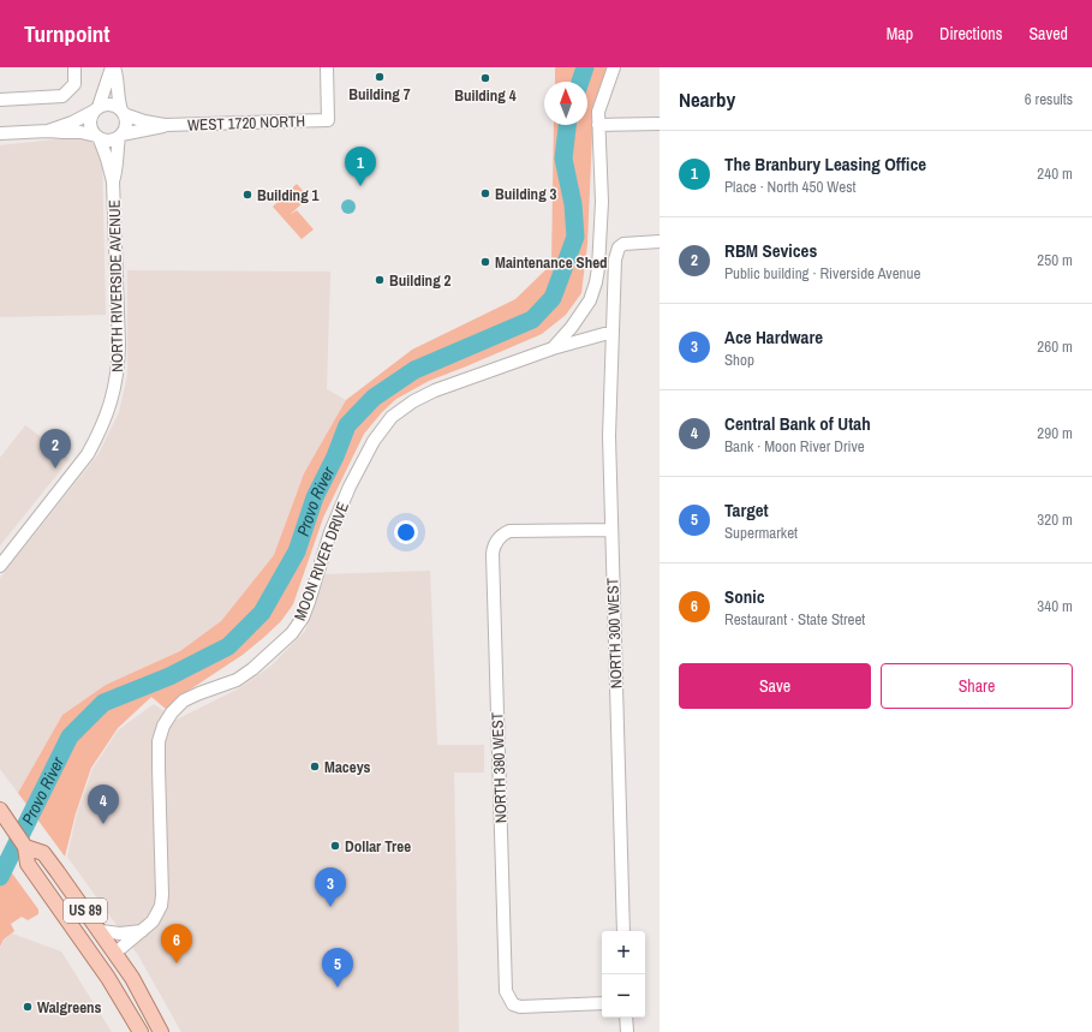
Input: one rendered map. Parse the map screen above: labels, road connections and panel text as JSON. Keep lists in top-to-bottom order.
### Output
{
  "streets": {
    "main road": ["US 89"],
    "street": [
      "WEST 1720 NORTH",
      "NORTH RIVERSIDE AVENUE",
      "MOON RIVER DRIVE",
      "NORTH 300 WEST",
      "NORTH 380 WEST"
    ]
  },
  "crossings": [
    ["WEST 1720 NORTH", "NORTH RIVERSIDE AVENUE"],
    ["MOON RIVER DRIVE", "US 89"],
    ["NORTH 300 WEST", "NORTH 380 WEST"]
  ],
  "water": ["Provo River"],
  "places": [
    "Building 7",
    "Building 4",
    "Building 3",
    "Building 1",
    "Maintenance Shed",
    "Building 2",
    "Maceys",
    "Dollar Tree",
    "Walgreens"
  ],
  "north": "top",
  "page": {
    "header": "Turnpoint",
    "nav": ["Map", "Directions", "Saved"],
    "heading": ["Nearby", "6 results"],
    "list": [
      {
        "mark": "1",
        "name": "The Branbury Leasing Office",
        "note": "Place · North 450 West",
        "value": "240 m"
      },
      {
        "mark": "2",
        "name": "RBM Sevices",
        "note": "Public building · Riverside Avenue",
        "value": "250 m"
      },
      {
        "mark": "3",
        "name": "Ace Hardware",
        "note": "Shop",
        "value": "260 m"
      },
      {
        "mark": "4",
        "name": "Central Bank of Utah",
        "note": "Bank · Moon River Drive",
        "value": "290 m"
      },
      {
        "mark": "5",
        "name": "Target",
        "note": "Supermarket",
        "value": "320 m"
      },
      {
        "mark": "6",
        "name": "Sonic",
        "note": "Restaurant · State Street",
        "value": "340 m"
      }
    ],
    "pins": [
      "1",
      "2",
      "4",
      "3",
      "6",
      "5"
    ],
    "buttons": ["Save", "Share"],
    "map_buttons": ["+", "−"]
  }
}
